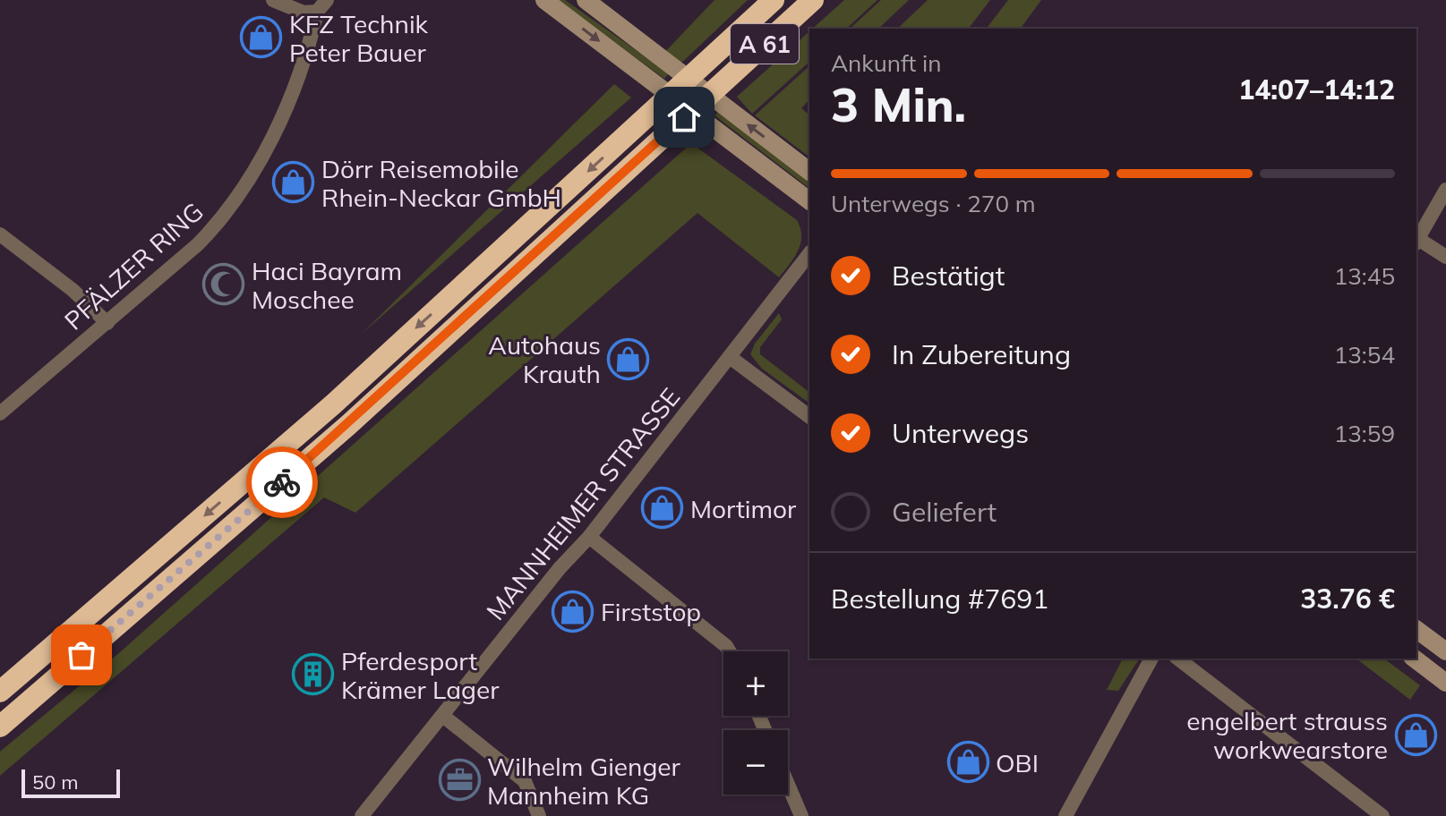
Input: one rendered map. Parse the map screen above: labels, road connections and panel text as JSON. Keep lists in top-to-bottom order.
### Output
{
  "streets": {
    "highway": ["A 61"],
    "street": ["PFÄLZER RING", "MANNHEIMER STRASSE"]
  },
  "places": {
    "shop": [
      "KFZ Technik Peter Bauer",
      "Dörr Reisemobile Rhein-Neckar GmbH",
      "Autohaus Krauth",
      "Mortimor",
      "Firststop",
      "engelbert strauss workwearstore",
      "OBI"
    ],
    "mosque": ["Haci Bayram Moschee"],
    "building": ["Pferdesport Krämer Lager"],
    "office": ["Wilhelm Gienger Mannheim KG"]
  },
  "scale_bar": "50 m",
  "page": {
    "heading": ["3 Min.", "Ankunft in", "14:07–14:12"],
    "panel": ["Bestellung #7691", "33.76 €"],
    "bar": "Unterwegs · 270 m",
    "list": [
      ["Bestätigt", "13:45"],
      ["In Zubereitung", "13:54"],
      ["Unterwegs", "13:59"],
      "Geliefert"
    ],
    "map_buttons": ["+", "−"],
    "scale": "50 m"
  }
}
